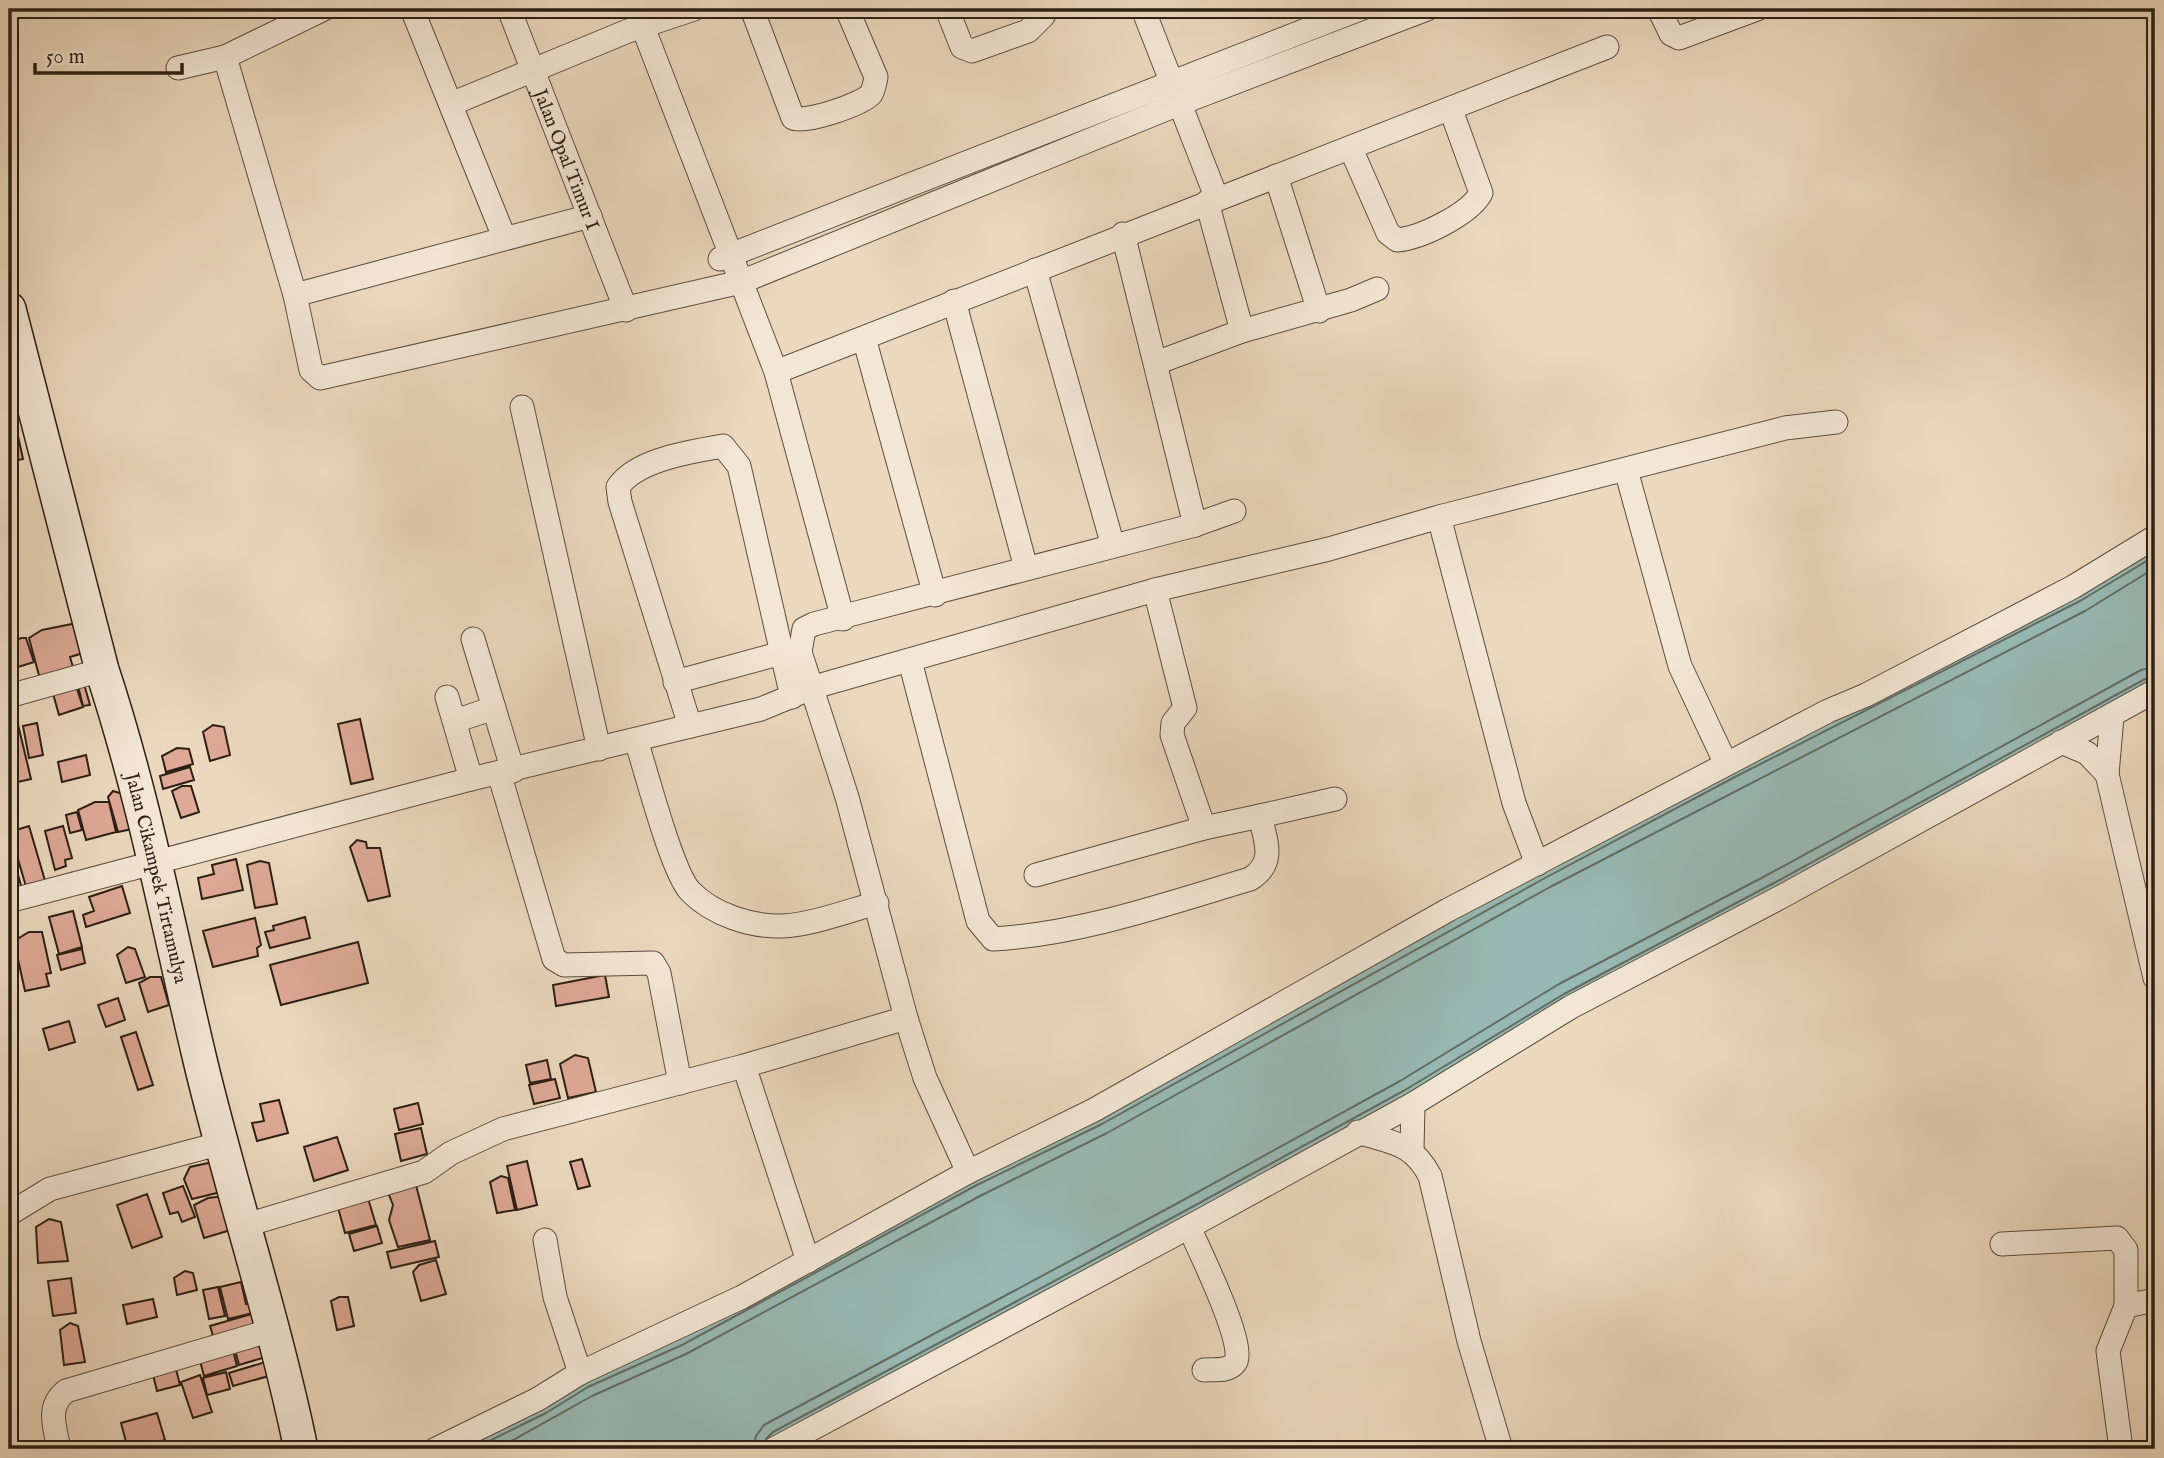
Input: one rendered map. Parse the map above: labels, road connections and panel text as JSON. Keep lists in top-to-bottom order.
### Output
{
  "streets": {
    "street": ["Jalan Opal Timur I", "Jalan Cikampek Tirtamulya"]
  },
  "scale_bar": "50 m"
}
